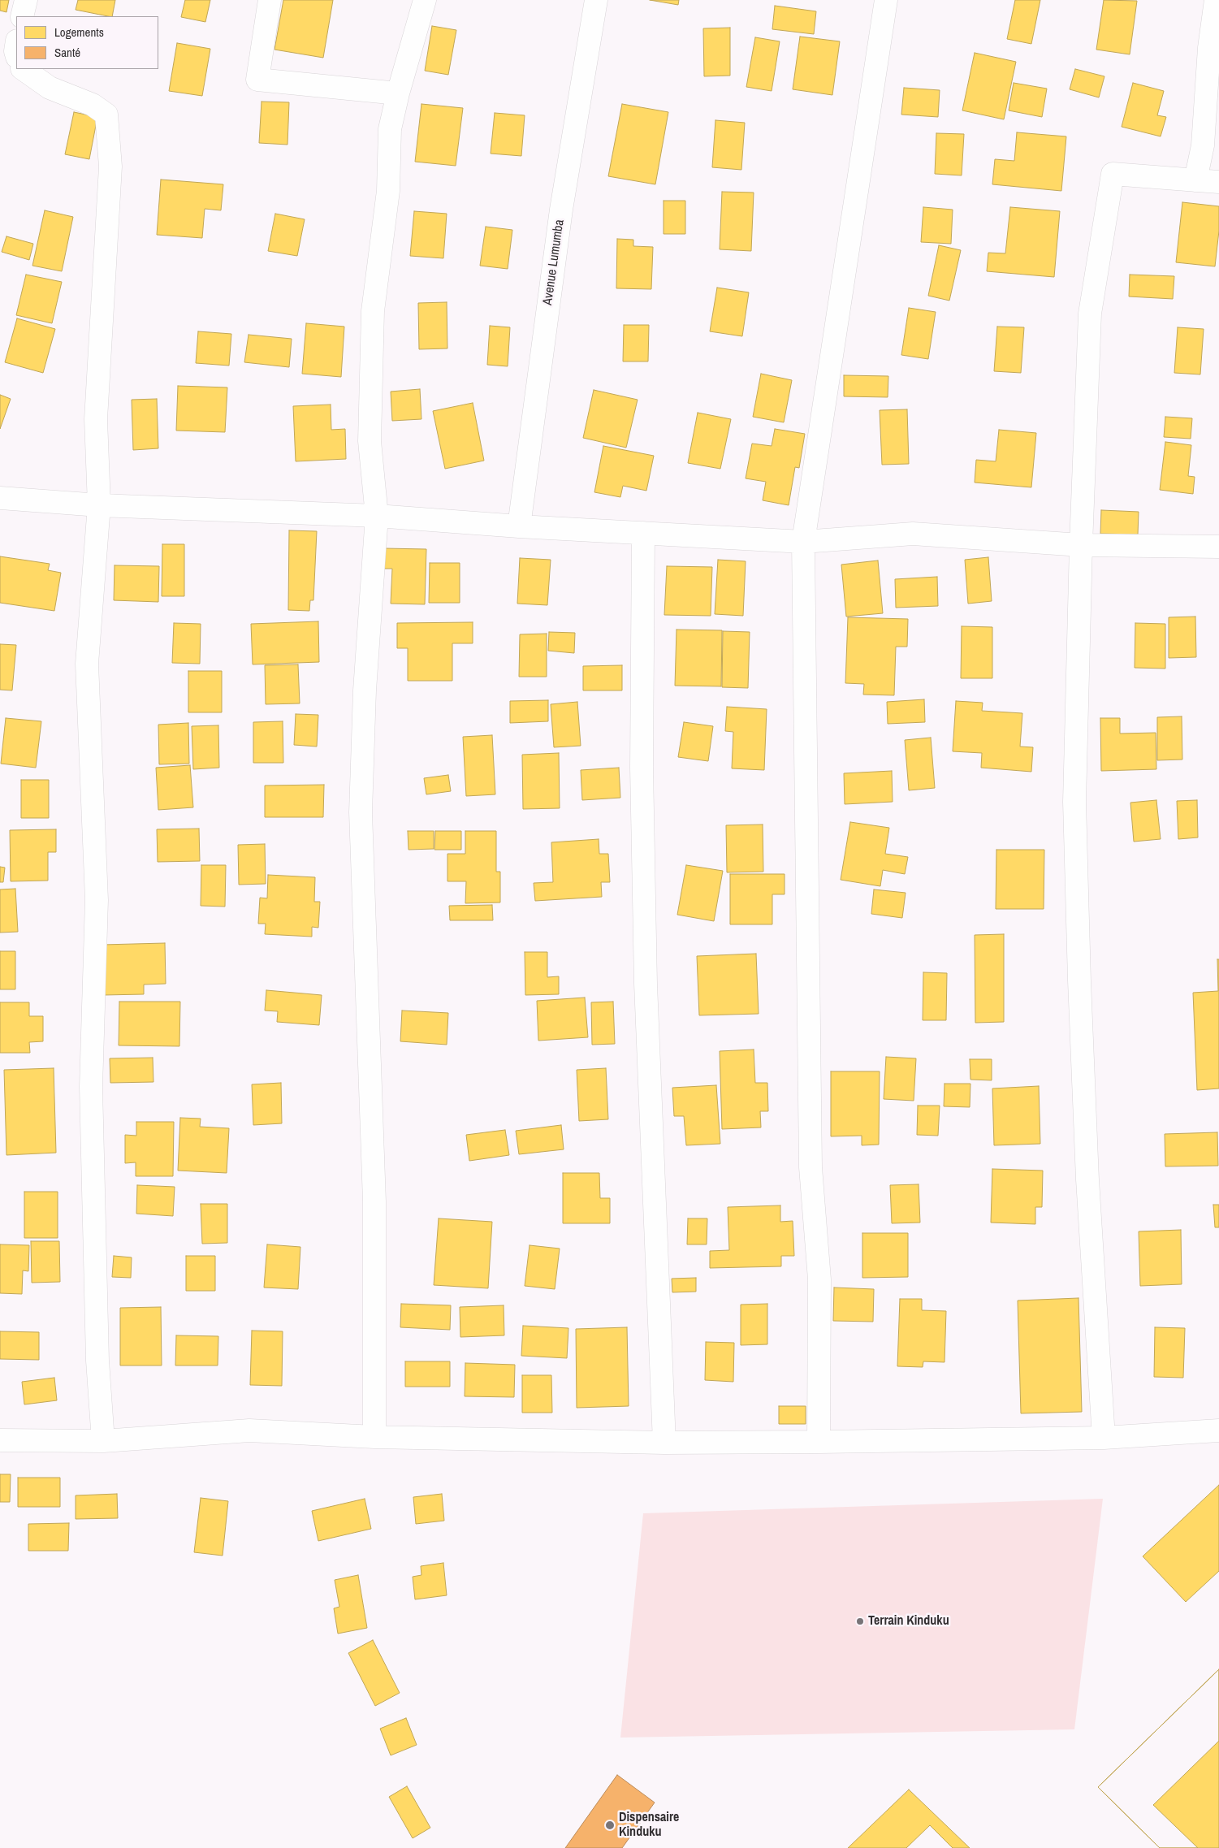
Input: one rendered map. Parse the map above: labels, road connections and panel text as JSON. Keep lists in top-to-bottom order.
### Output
{
  "streets": {
    "street": ["Avenue Lumumba"]
  },
  "places": ["Terrain Kinduku", "Dispensaire Kinduku"],
  "legend": ["Logements", "Santé"]
}
